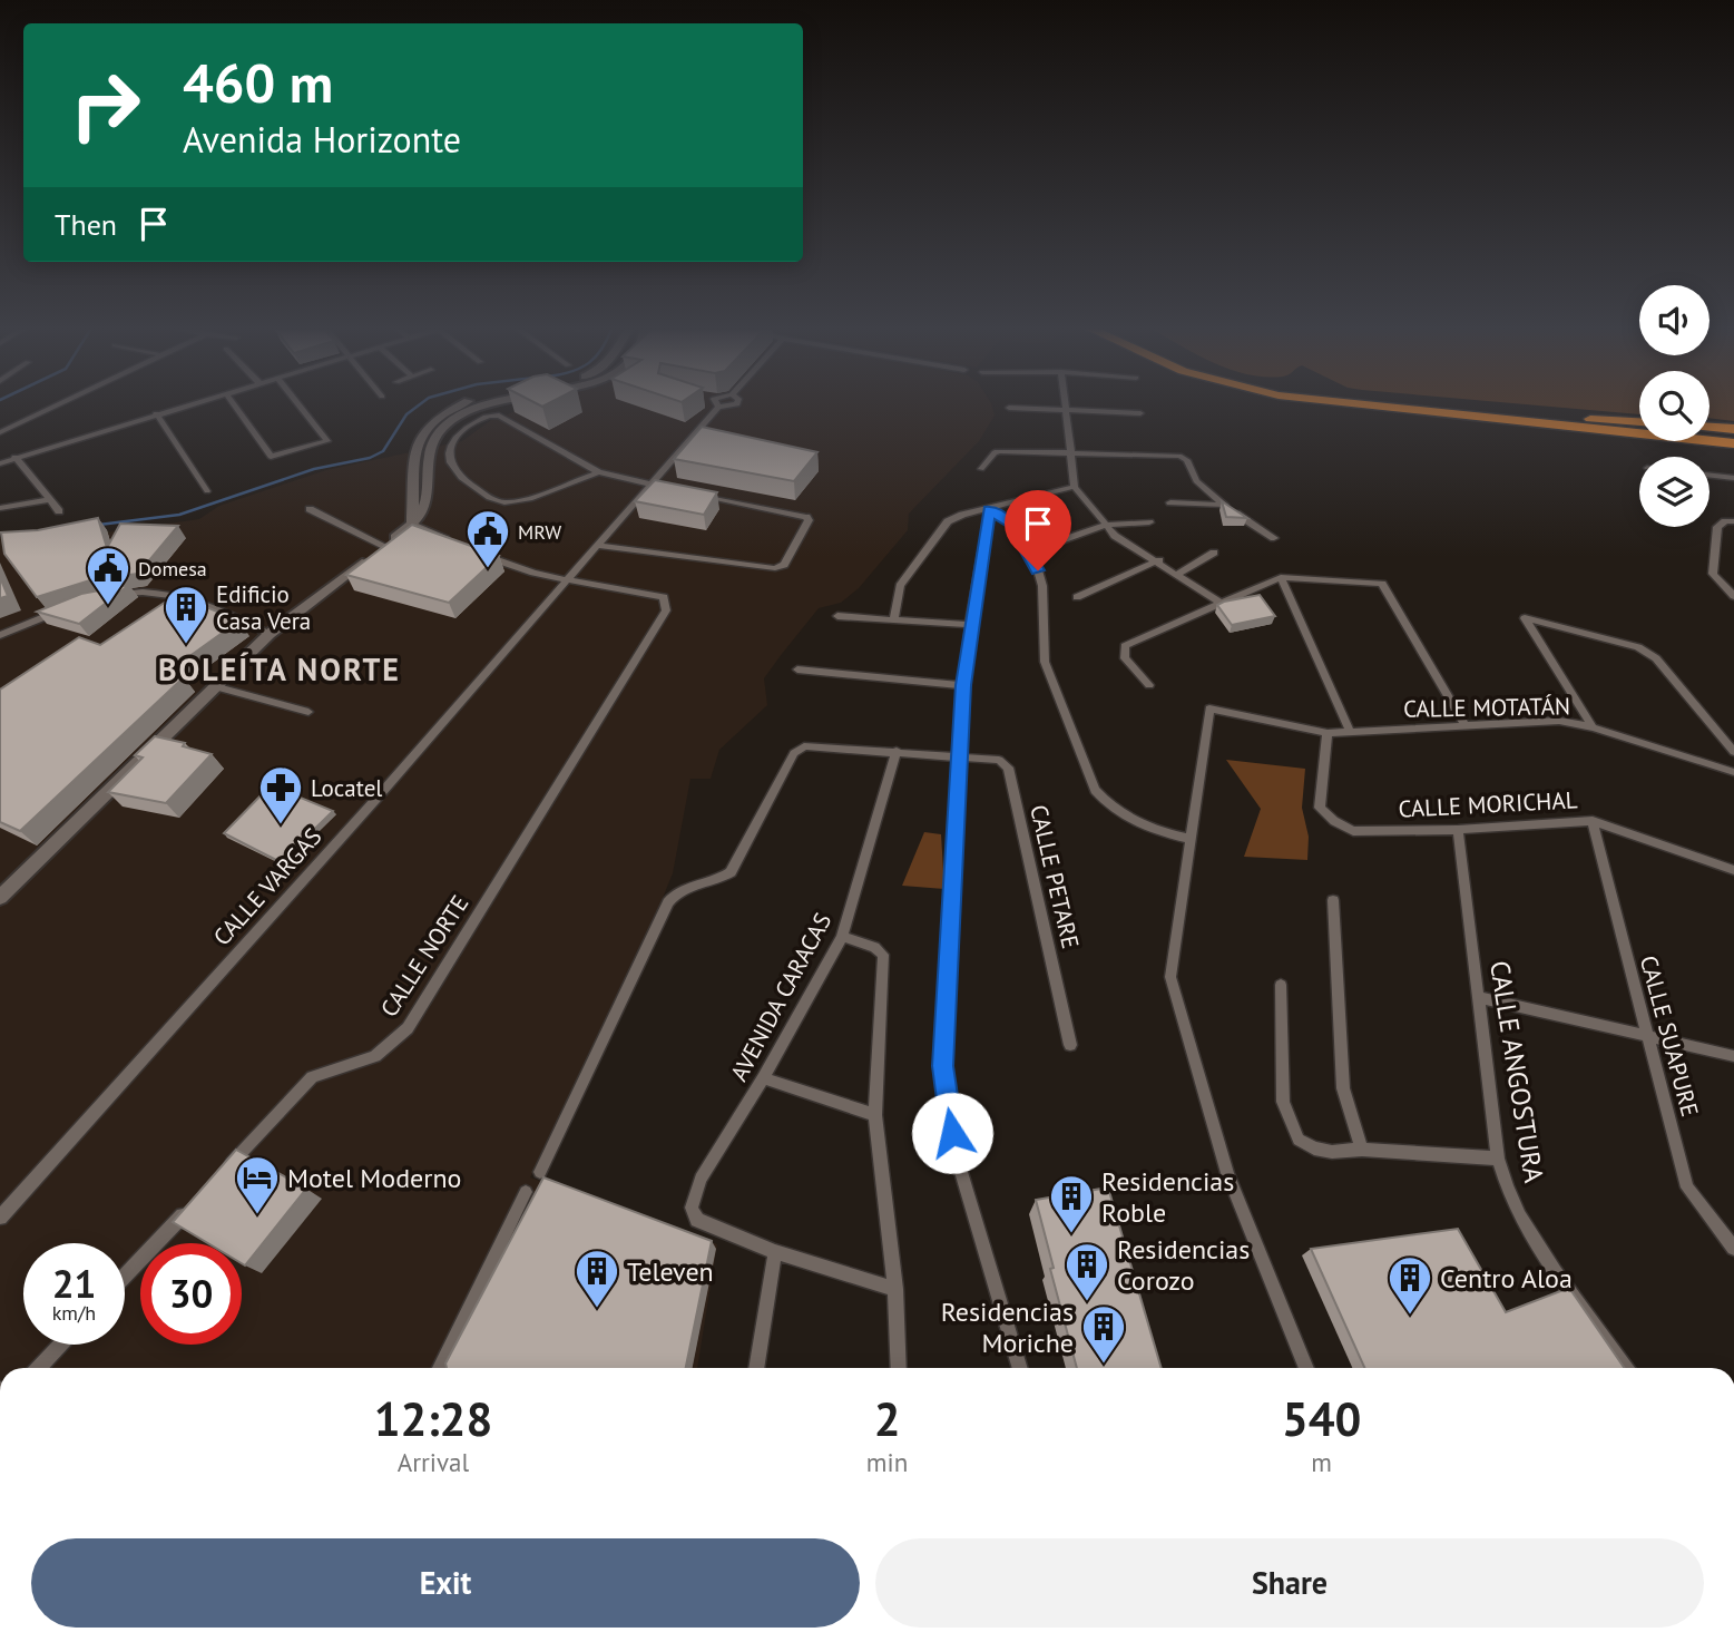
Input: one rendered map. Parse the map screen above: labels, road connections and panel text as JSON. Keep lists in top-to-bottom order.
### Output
{
  "streets": {
    "street": [
      "CALLE MOTATÁN",
      "CALLE MORICHAL",
      "CALLE PETARE",
      "CALLE VARGAS",
      "CALLE NORTE",
      "AVENIDA CARACAS",
      "CALLE SUAPURE",
      "CALLE ANGOSTURA"
    ]
  },
  "crossings": [
    ["CALLE MOTATÁN", "CALLE MORICHAL"],
    ["CALLE MORICHAL", "CALLE SUAPURE"],
    ["CALLE MORICHAL", "CALLE ANGOSTURA"],
    ["CALLE VARGAS", "CALLE NORTE"]
  ],
  "districts": ["BOLEÍTA NORTE"],
  "places": {
    "public building": ["MRW", "Domesa"],
    "building": [
      "Edificio Casa Vera",
      "Residencias Roble",
      "Residencias Corozo",
      "Televen",
      "Centro Aloa",
      "Residencias Moriche"
    ],
    "pharmacy": ["Locatel"],
    "hotel": ["Motel Moderno"]
  },
  "page": {
    "turn": ["460 m", "Avenida Horizonte"],
    "then": "Then",
    "speed": "21 km/h",
    "limit": "30",
    "eta": [
      "12:28",
      "Arrival",
      "2",
      "min",
      "540",
      "m"
    ],
    "buttons": ["Exit", "Share"]
  }
}
